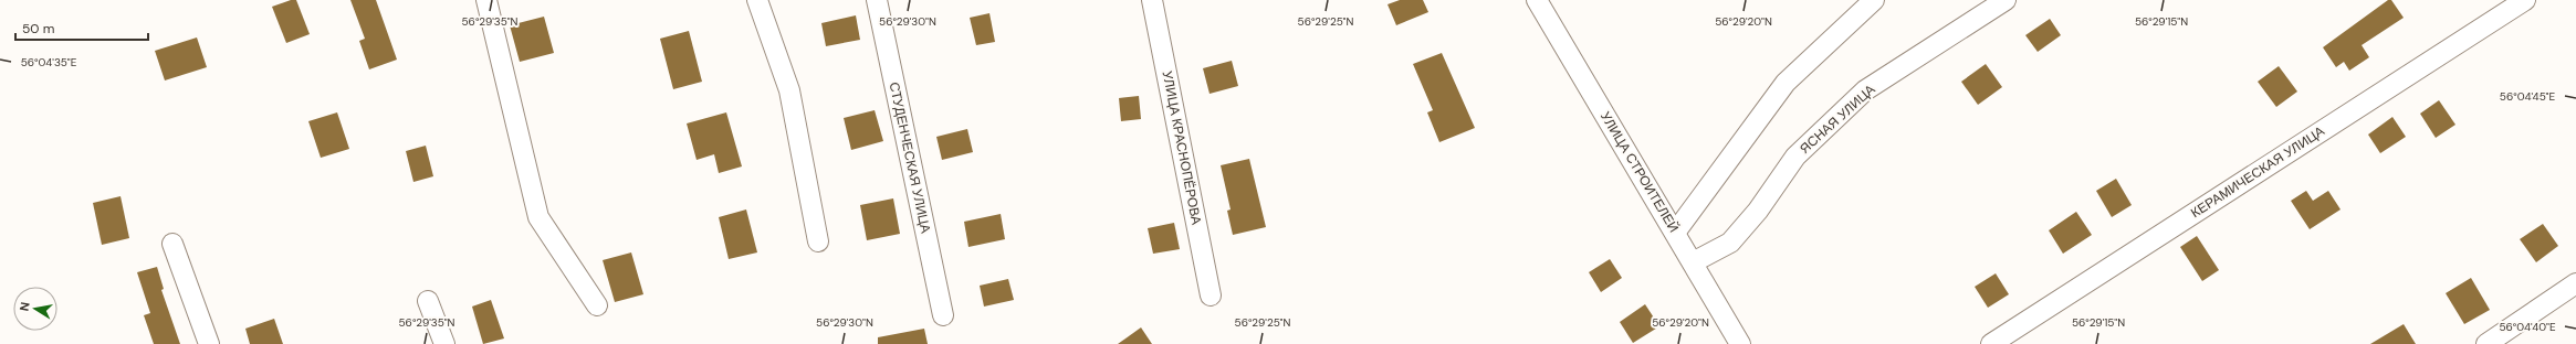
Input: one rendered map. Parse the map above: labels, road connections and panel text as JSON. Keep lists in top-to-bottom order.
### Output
{
  "streets": {
    "street": [
      "ЯСНАЯ УЛИЦА",
      "УЛИЦА КРАСНОПЁРОВА",
      "СТУДЕНЧЕСКАЯ УЛИЦА",
      "УЛИЦА СТРОИТЕЛЕЙ",
      "КЕРАМИЧЕСКАЯ УЛИЦА"
    ]
  },
  "crossings": [
    ["ЯСНАЯ УЛИЦА", "УЛИЦА СТРОИТЕЛЕЙ"]
  ],
  "scale_bar": "50 m",
  "north": "left",
  "coordinates": [
    "56°29'35\"N",
    "56°29'30\"N",
    "56°29'25\"N",
    "56°29'20\"N",
    "56°29'15\"N",
    "56°04'35\"E",
    "56°04'45\"E",
    "56°04'40\"E"
  ]
}
